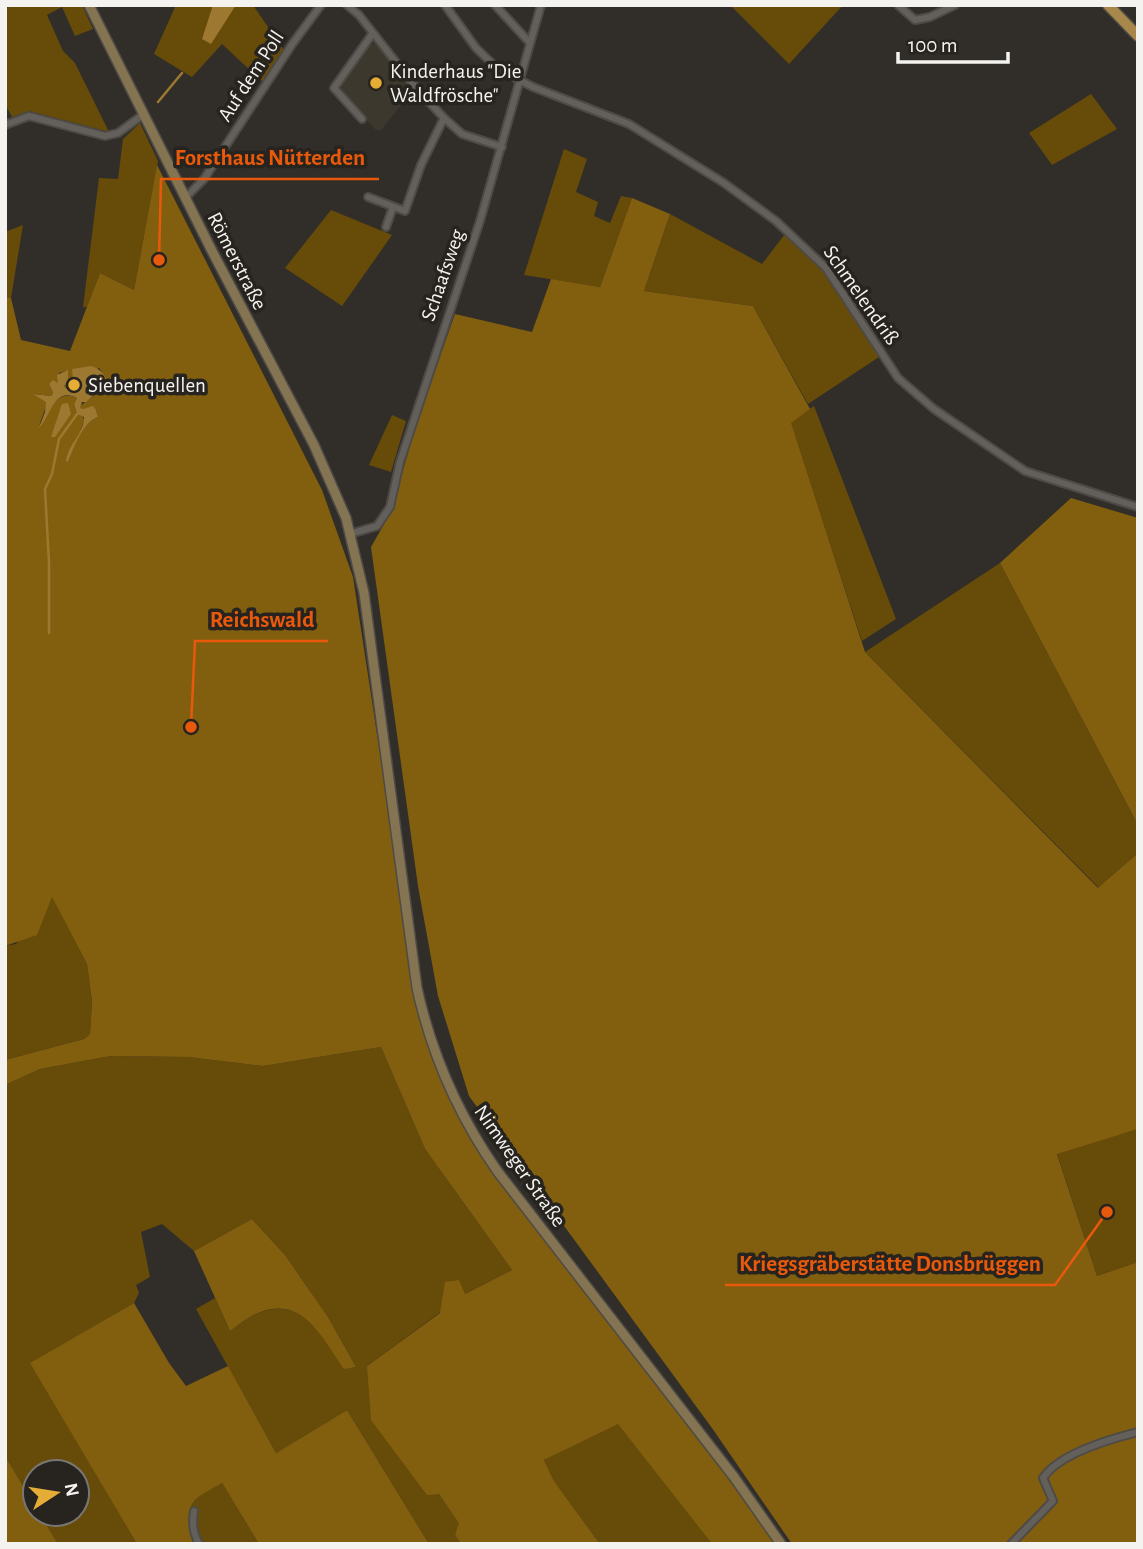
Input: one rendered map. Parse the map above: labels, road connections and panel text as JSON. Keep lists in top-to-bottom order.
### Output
{
  "streets": {
    "main road": ["Römerstraße", "Nimweger Straße"],
    "street": ["Auf dem Poll", "Schaafsweg", "Schmelendriß"]
  },
  "crossings": [
    ["Auf dem Poll", "Römerstraße"],
    ["Römerstraße", "Schaafsweg"],
    ["Römerstraße", "Nimweger Straße"],
    ["Schaafsweg", "Schmelendriß"],
    ["Schaafsweg", "Nimweger Straße"]
  ],
  "places": [
    "Kinderhaus \"Die Waldfrösche\"",
    "Forsthaus Nütterden",
    "Siebenquellen",
    "Reichswald",
    "Kriegsgräberstätte Donsbrüggen"
  ],
  "scale_bar": "100 m",
  "north": "right"
}
